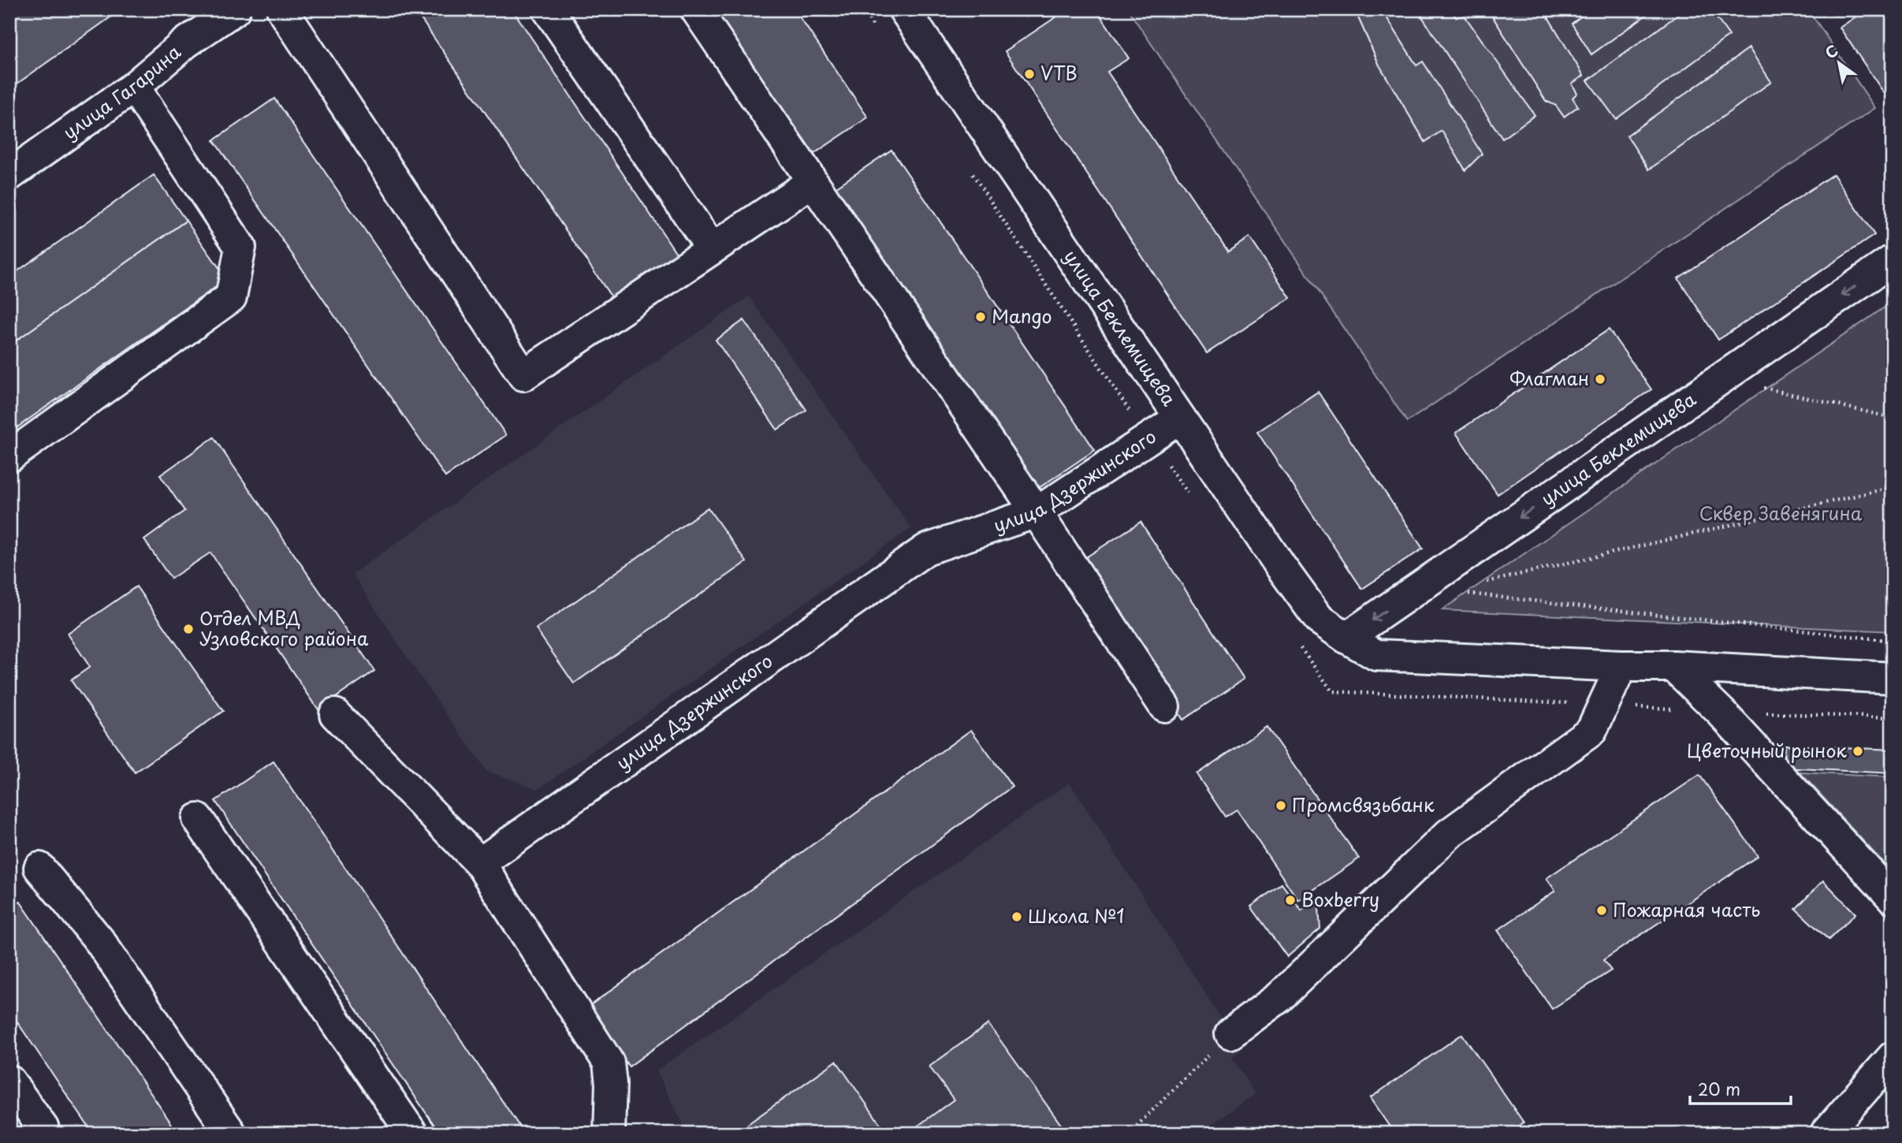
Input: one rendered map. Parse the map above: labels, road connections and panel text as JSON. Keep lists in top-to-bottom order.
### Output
{
  "streets": {
    "street": ["улица Гагарина", "улица Беклемищева", "улица Дзержинского"]
  },
  "crossings": [
    ["улица Беклемищева", "улица Дзержинского"]
  ],
  "parks": ["Сквер Завенягина"],
  "places": [
    "VTB",
    "Mango",
    "Флагман",
    "Отдел МВД Узловского района",
    "Цветочный рынок",
    "Промсвязьбанк",
    "Boxberry",
    "Пожарная часть",
    "Школа №1"
  ],
  "scale_bar": "20 m",
  "north": "top left"
}
